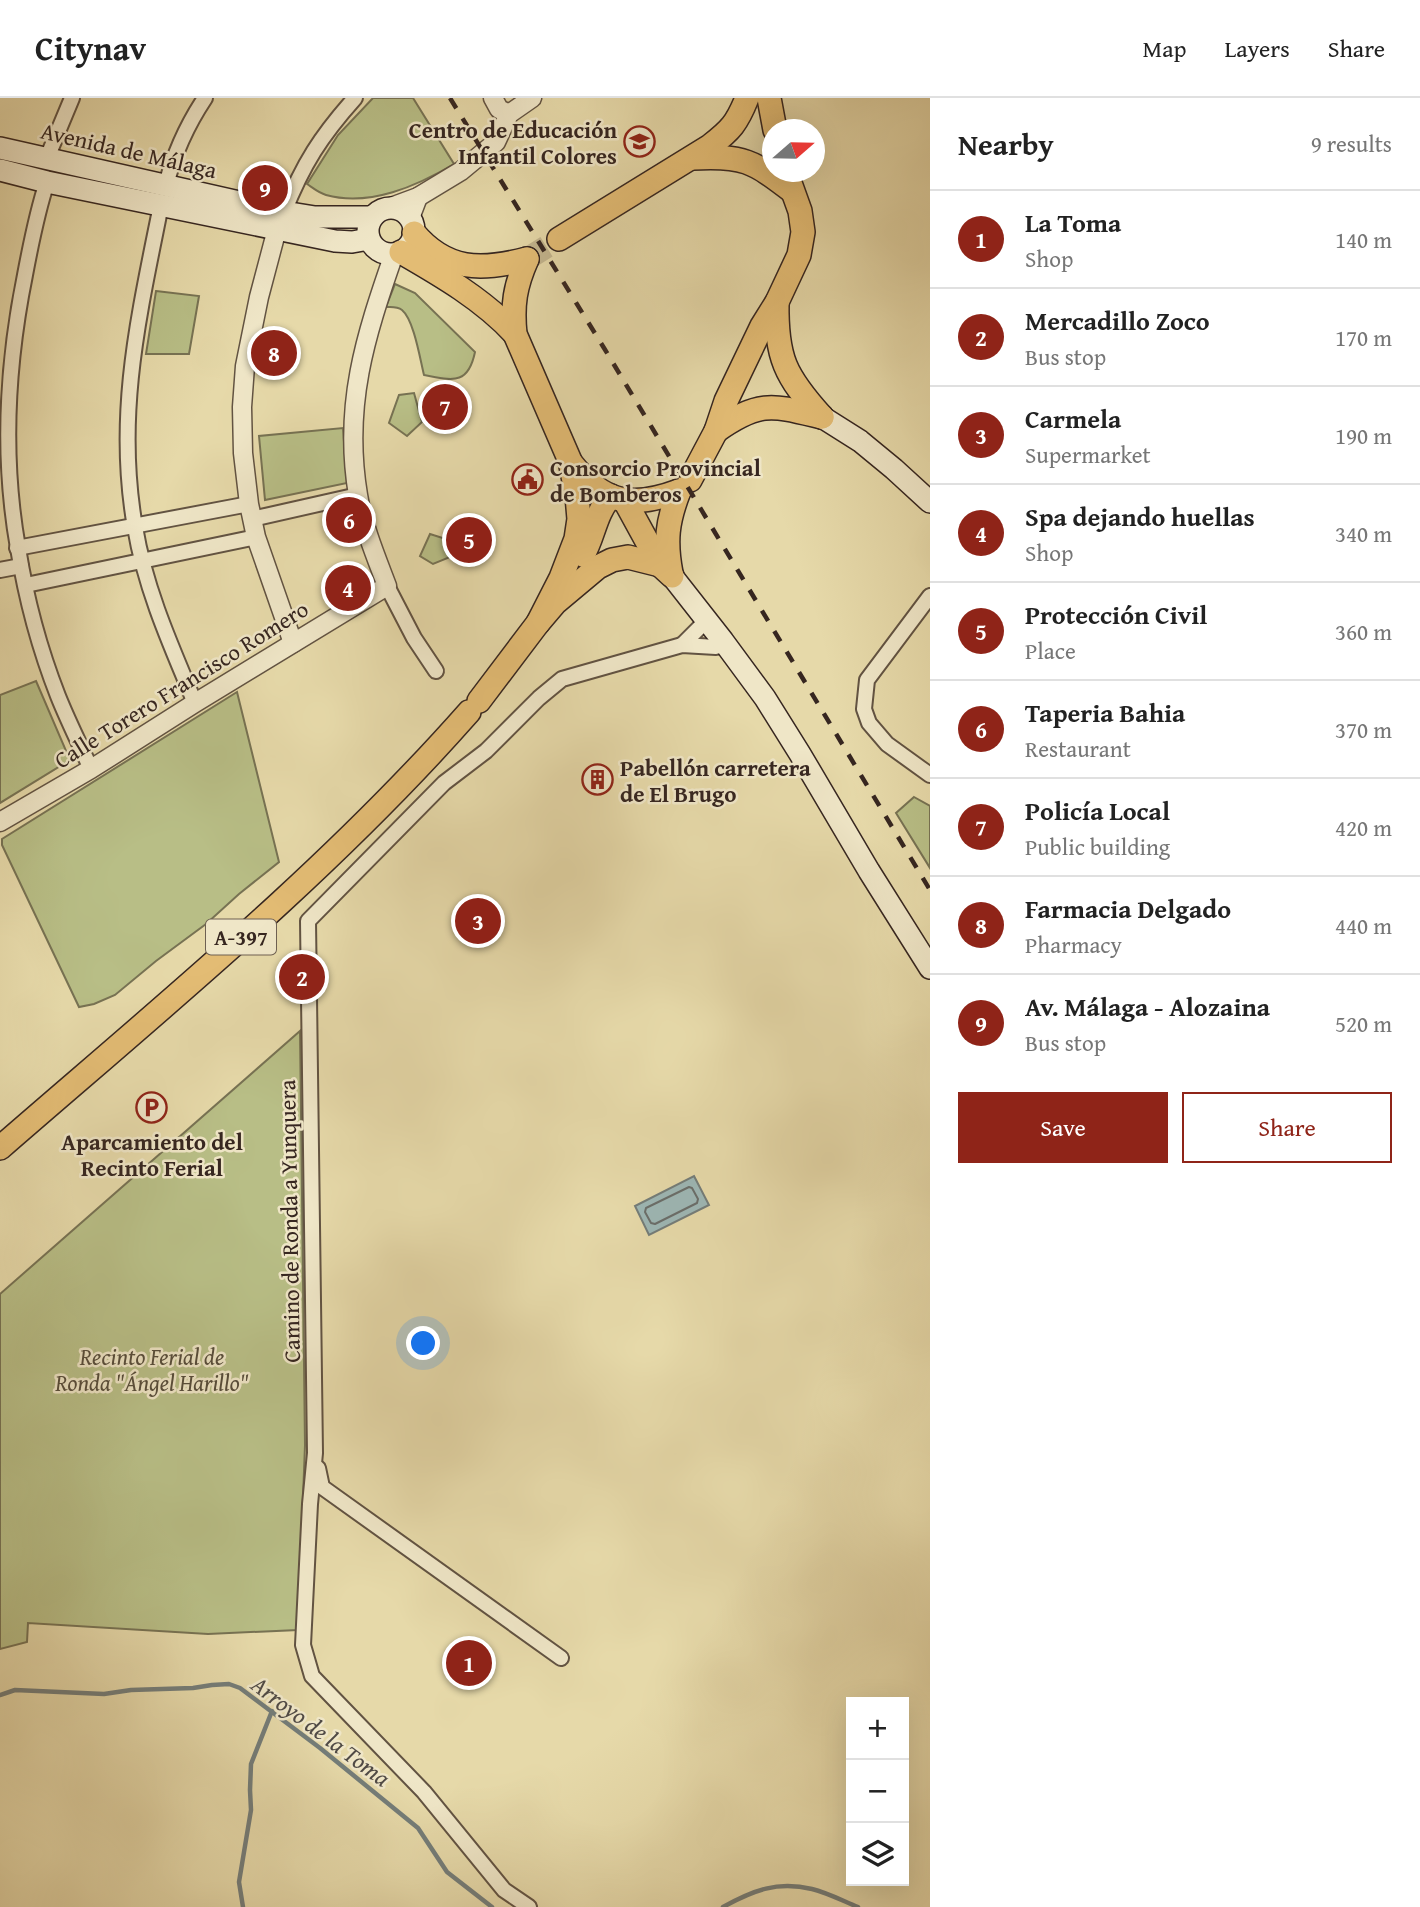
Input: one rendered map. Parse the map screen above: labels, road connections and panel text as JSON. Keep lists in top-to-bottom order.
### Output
{
  "streets": {
    "main road": ["Avenida de Málaga", "A-397"],
    "street": ["Calle Torero Francisco Romero", "Camino de Ronda a Yunquera"]
  },
  "water": ["Arroyo de la Toma"],
  "parks": ["Recinto Ferial de Ronda \"Ángel Harillo\""],
  "places": {
    "school or university": ["Centro de Educación Infantil Colores"],
    "public building": ["Consorcio Provincial de Bomberos"],
    "building": ["Pabellón carretera de El Brugo"],
    "parking": ["Aparcamiento del Recinto Ferial"]
  },
  "north": "right",
  "page": {
    "header": "Citynav",
    "nav": ["Map", "Layers", "Share"],
    "heading": ["Nearby", "9 results"],
    "pins": [
      "9",
      "8",
      "7",
      "6",
      "5",
      "4",
      "3",
      "2",
      "1"
    ],
    "list": [
      {
        "mark": "1",
        "name": "La Toma",
        "note": "Shop",
        "value": "140 m"
      },
      {
        "mark": "2",
        "name": "Mercadillo Zoco",
        "note": "Bus stop",
        "value": "170 m"
      },
      {
        "mark": "3",
        "name": "Carmela",
        "note": "Supermarket",
        "value": "190 m"
      },
      {
        "mark": "4",
        "name": "Spa dejando huellas",
        "note": "Shop",
        "value": "340 m"
      },
      {
        "mark": "5",
        "name": "Protección Civil",
        "note": "Place",
        "value": "360 m"
      },
      {
        "mark": "6",
        "name": "Taperia Bahia",
        "note": "Restaurant",
        "value": "370 m"
      },
      {
        "mark": "7",
        "name": "Policía Local",
        "note": "Public building",
        "value": "420 m"
      },
      {
        "mark": "8",
        "name": "Farmacia Delgado",
        "note": "Pharmacy",
        "value": "440 m"
      },
      {
        "mark": "9",
        "name": "Av. Málaga - Alozaina",
        "note": "Bus stop",
        "value": "520 m"
      }
    ],
    "buttons": ["Save", "Share"],
    "map_buttons": ["+", "−"]
  }
}
